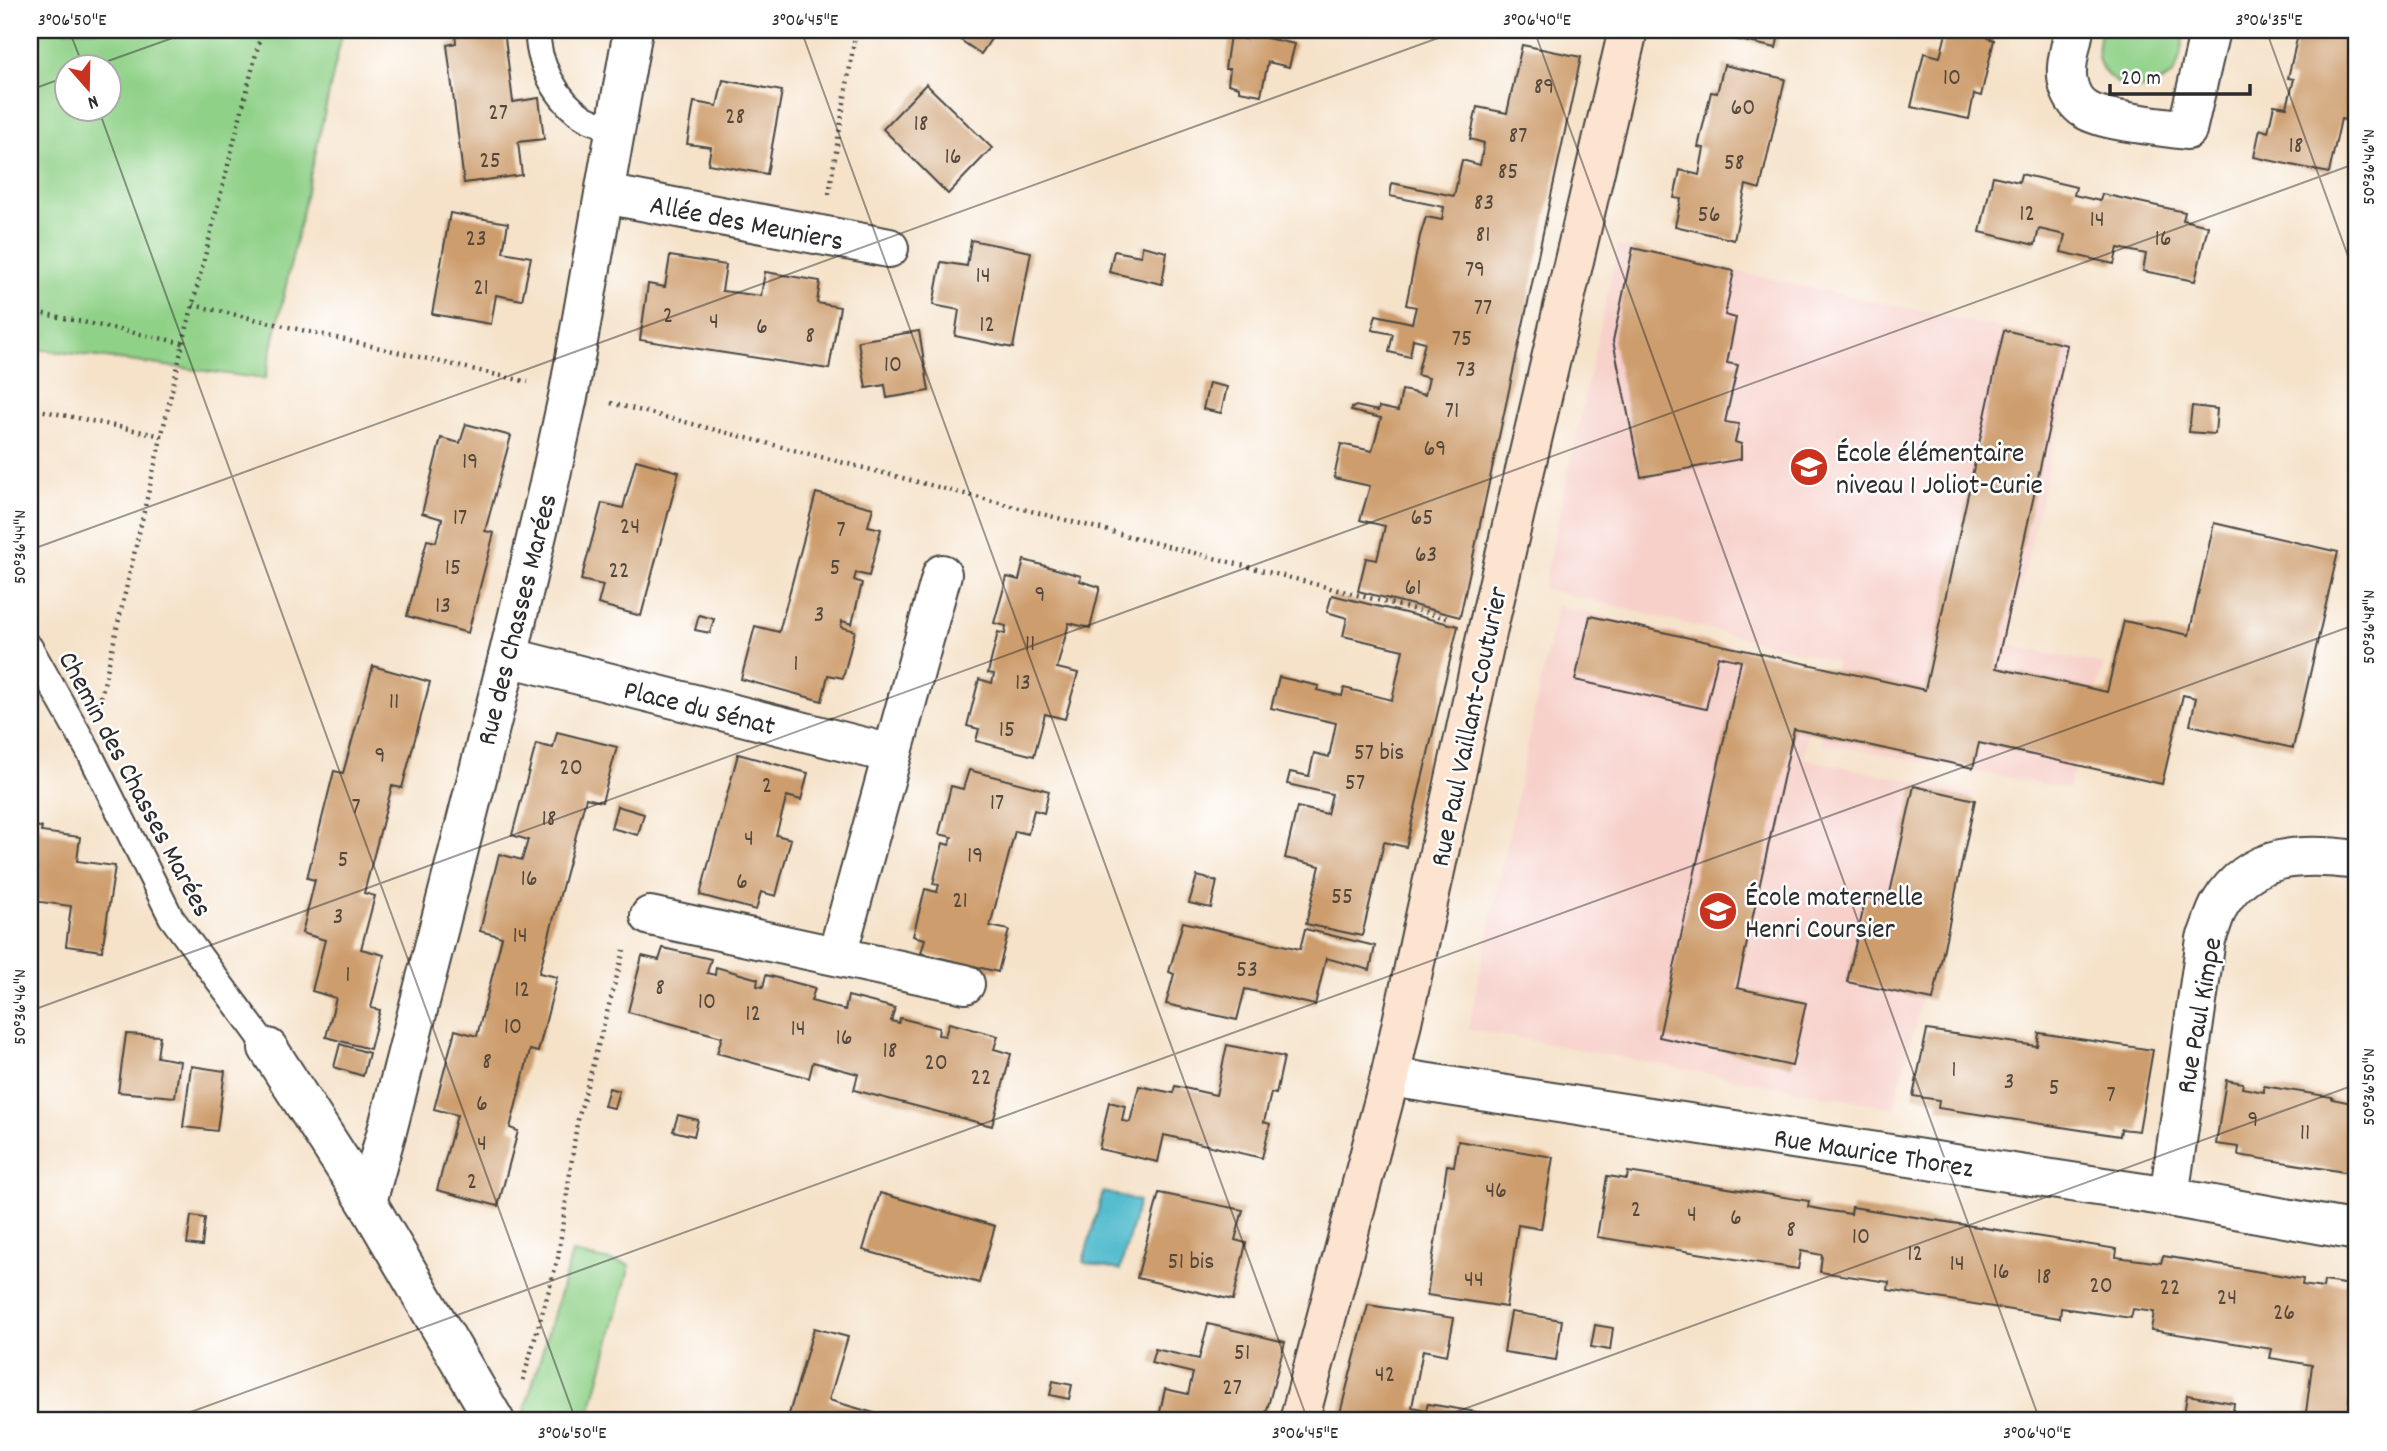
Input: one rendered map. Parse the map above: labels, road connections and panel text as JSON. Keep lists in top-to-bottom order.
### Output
{
  "streets": {
    "street": [
      "Allée des Meuniers",
      "Rue des Chasses Marées",
      "Place du Sénat",
      "Rue Paul Vaillant-Couturier",
      "Rue Paul Kimpe",
      "Rue Maurice Thorez"
    ],
    "lane": ["Chemin des Chasses Marées"]
  },
  "crossings": [
    ["Allée des Meuniers", "Rue des Chasses Marées"],
    ["Rue des Chasses Marées", "Place du Sénat"],
    ["Rue Paul Vaillant-Couturier", "Rue Maurice Thorez"],
    ["Rue Paul Kimpe", "Rue Maurice Thorez"]
  ],
  "places": {
    "school or university": ["École élémentaire niveau 1 Joliot-Curie", "École maternelle Henri Coursier"]
  },
  "house_numbers": [
    "10",
    "89",
    "60",
    "27",
    "28",
    "18",
    "87",
    "18",
    "16",
    "25",
    "58",
    "85",
    "83",
    "12",
    "56",
    "14",
    "81",
    "23",
    "16",
    "79",
    "14",
    "21",
    "77",
    "2",
    "4",
    "12",
    "6",
    "8",
    "75",
    "10",
    "73",
    "71",
    "69",
    "19",
    "17",
    "65",
    "24",
    "7",
    "63",
    "15",
    "5",
    "22",
    "61",
    "9",
    "13",
    "3",
    "11",
    "1",
    "13",
    "11",
    "15",
    "57 bis",
    "9",
    "20",
    "57",
    "2",
    "17",
    "7",
    "18",
    "4",
    "19",
    "5",
    "16",
    "6",
    "55",
    "21",
    "3",
    "14",
    "53",
    "1",
    "8",
    "12",
    "10",
    "12",
    "10",
    "14",
    "16",
    "18",
    "8",
    "20",
    "1",
    "22",
    "3",
    "5",
    "7",
    "6",
    "9",
    "11",
    "4",
    "2",
    "46",
    "2",
    "4",
    "6",
    "8",
    "10",
    "12",
    "51 bis",
    "14",
    "16",
    "18",
    "44",
    "20",
    "22",
    "24",
    "26",
    "51",
    "42",
    "27"
  ],
  "scale_bar": "20 m",
  "north": "bottom",
  "coordinates": [
    "3°06'50\"E",
    "3°06'45\"E",
    "3°06'40\"E",
    "3°06'35\"E",
    "50°36'46\"N",
    "50°36'44\"N",
    "50°36'48\"N",
    "50°36'50\"N"
  ]
}
